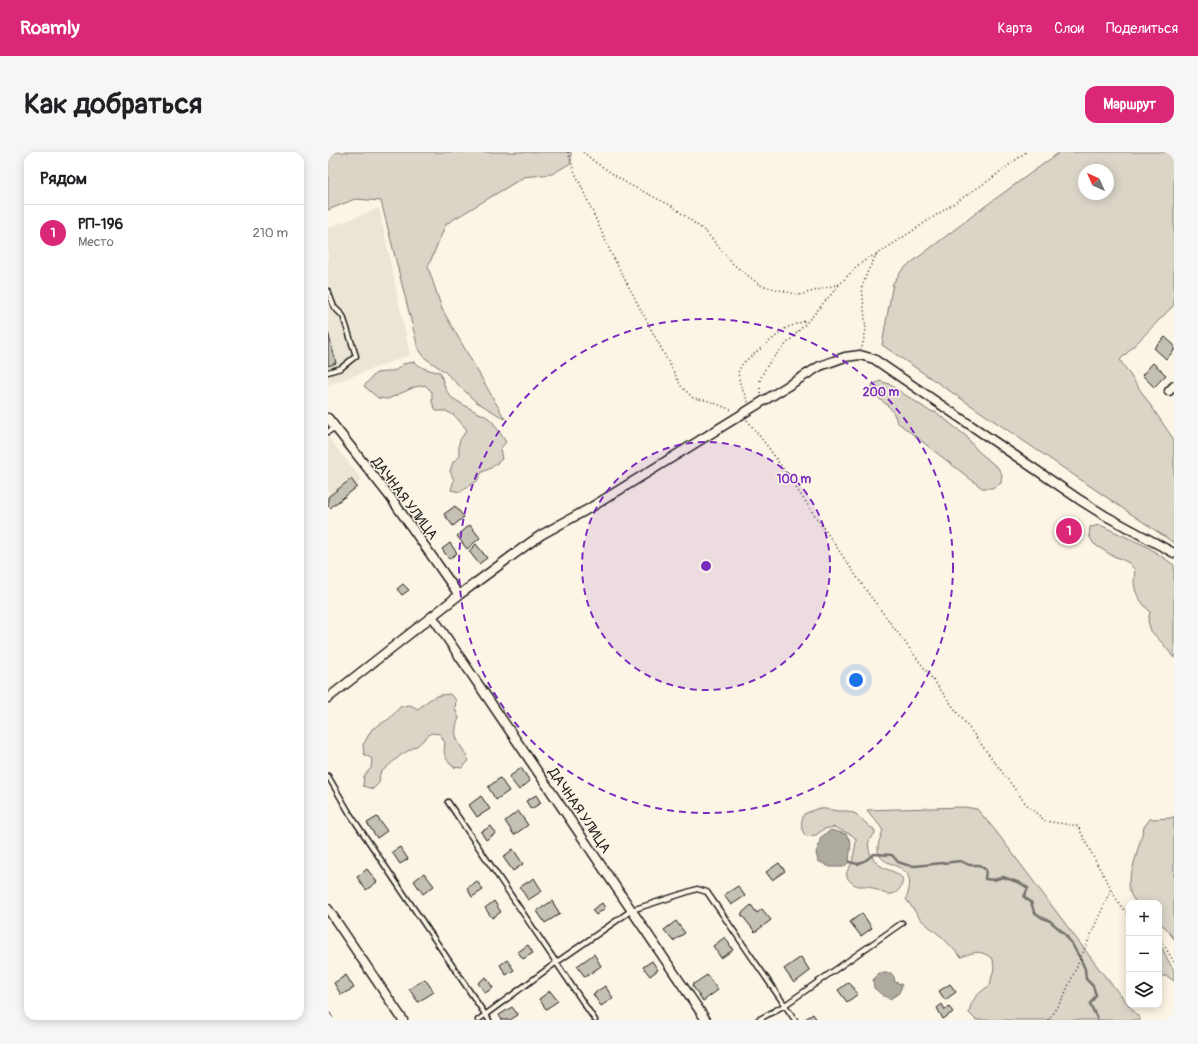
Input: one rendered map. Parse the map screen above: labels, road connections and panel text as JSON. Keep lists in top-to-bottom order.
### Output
{
  "streets": {
    "street": ["ДАЧНАЯ УЛИЦА"]
  },
  "north": "top left",
  "page": {
    "header": "Roamly",
    "nav": ["Карта", "Слои", "Поделиться"],
    "buttons": "Маршрут",
    "title": "Как добраться",
    "heading": "Рядом",
    "list": [
      {
        "mark": "1",
        "name": "РП-196",
        "note": "Место",
        "value": "210 m"
      }
    ],
    "pins": "1",
    "map_buttons": ["+", "−"]
  },
  "rings": ["200 m", "100 m"]
}
